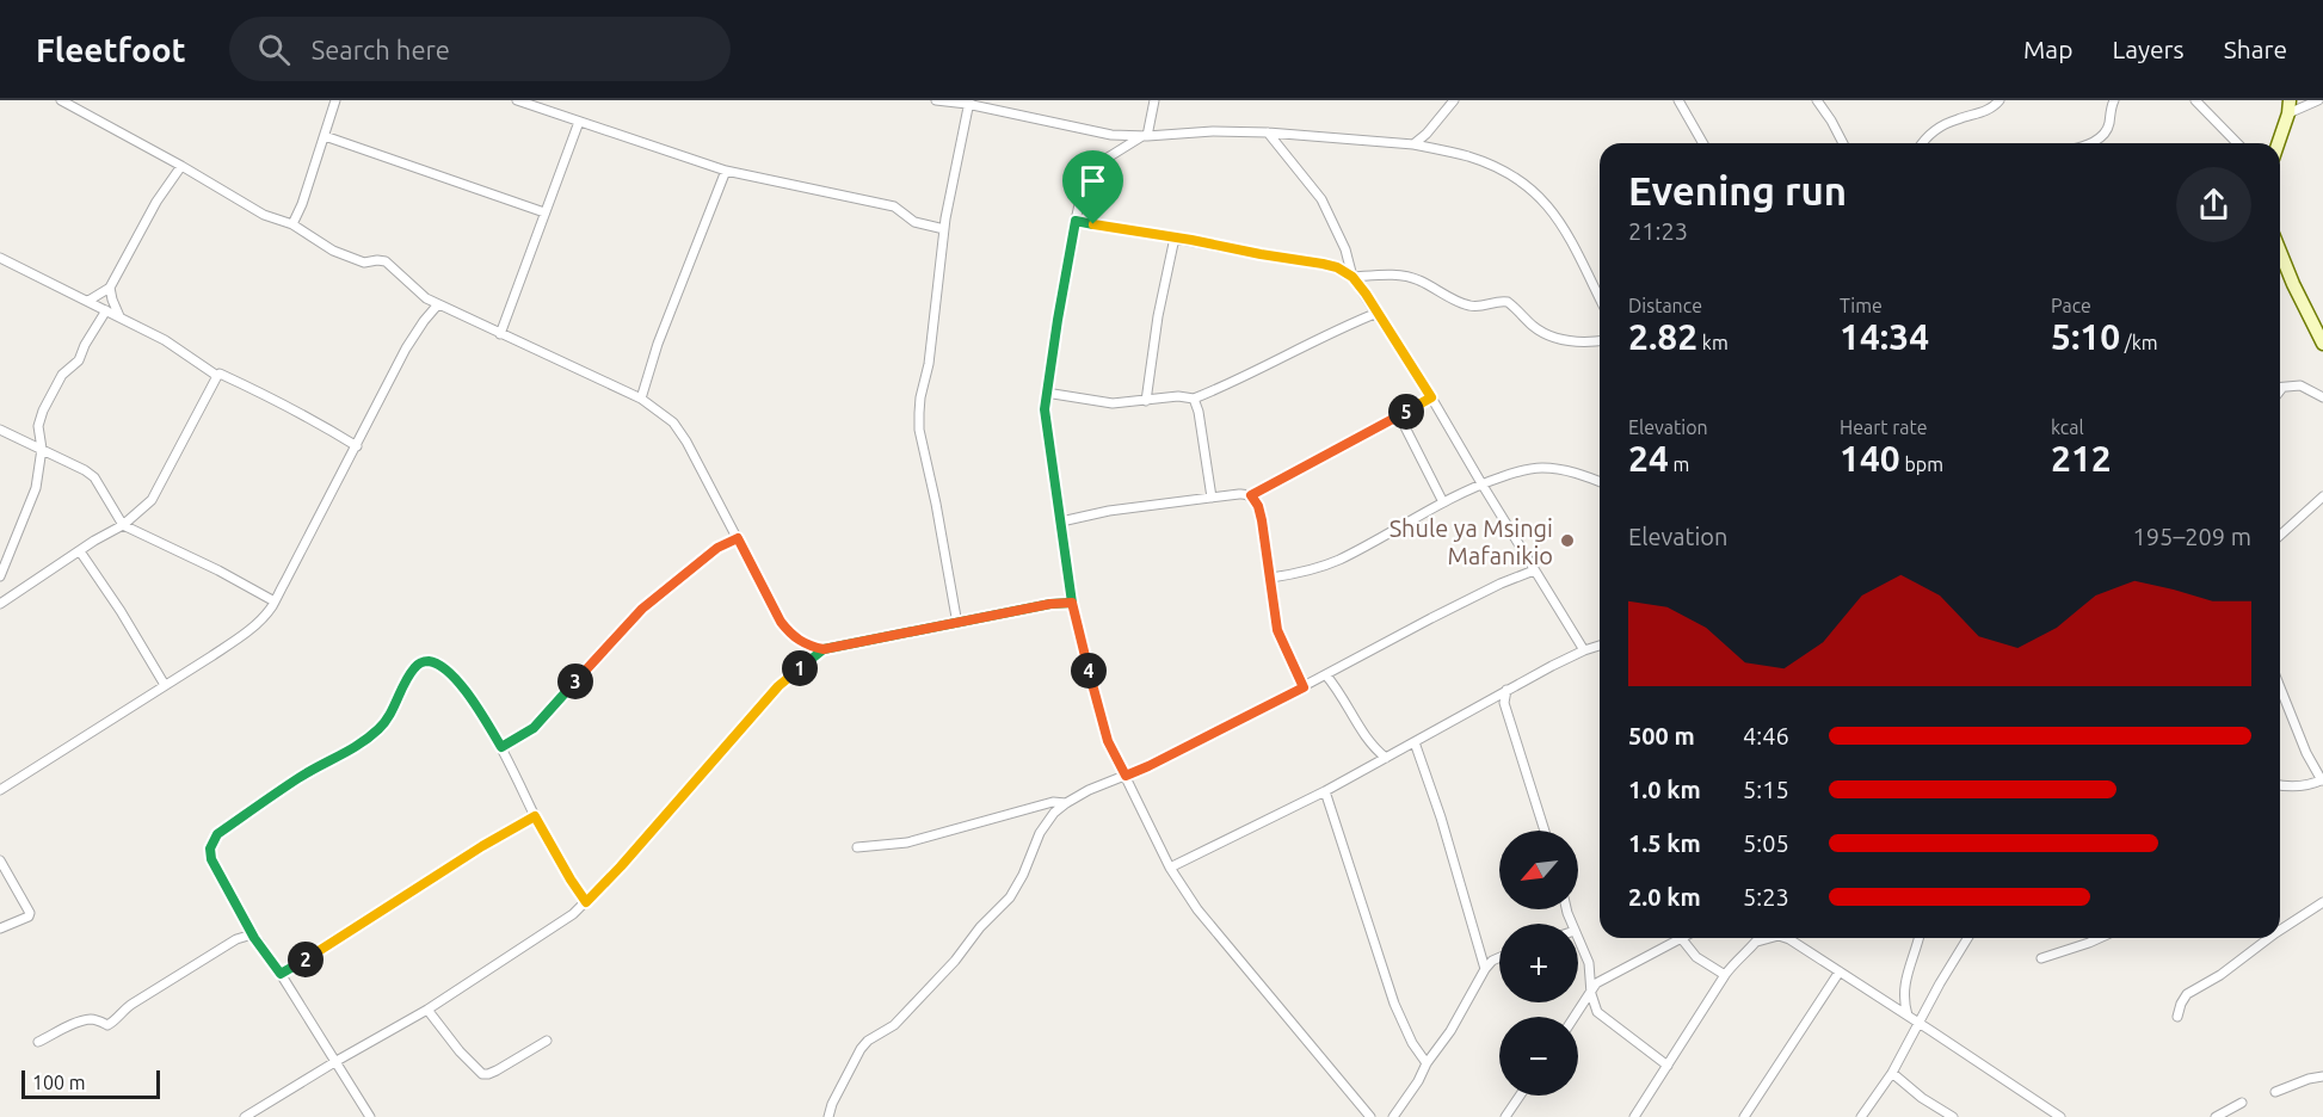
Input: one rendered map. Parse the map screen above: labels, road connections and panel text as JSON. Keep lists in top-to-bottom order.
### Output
{
  "places": ["Shule ya Msingi Mafanikio"],
  "scale_bar": "100 m",
  "north": "bottom left",
  "page": {
    "header": "Fleetfoot",
    "search": "Search here",
    "nav": ["Map", "Layers", "Share"],
    "heading": ["Evening run", "21:23"],
    "stats": [
      ["Distance", "2.82 km"],
      ["Time", "14:34"],
      ["Pace", "5:10 /km"],
      ["Elevation", "24 m"],
      ["Heart rate", "140 bpm"],
      ["kcal", "212"]
    ],
    "pins": [
      "5",
      "1",
      "4",
      "3",
      "2"
    ],
    "chart": ["Elevation", "195–209 m"],
    "list": [
      {
        "name": "500 m",
        "note": "4:46"
      },
      {
        "name": "1.0 km",
        "note": "5:15"
      },
      {
        "name": "1.5 km",
        "note": "5:05"
      },
      {
        "name": "2.0 km",
        "note": "5:23"
      }
    ],
    "map_buttons": ["+", "−"],
    "scale": "100 m"
  }
}
